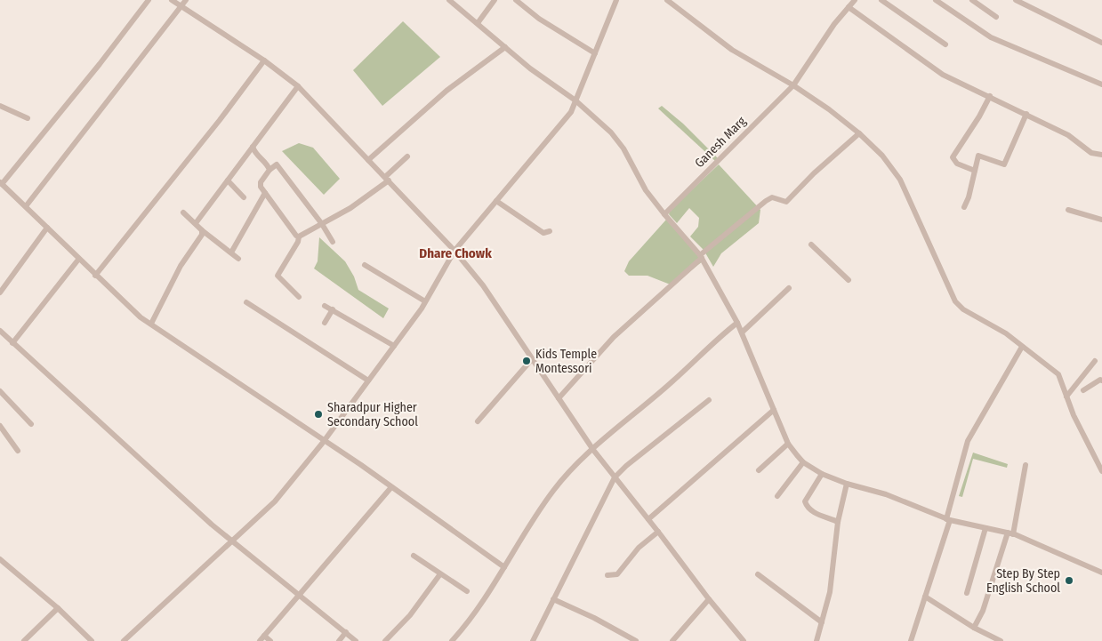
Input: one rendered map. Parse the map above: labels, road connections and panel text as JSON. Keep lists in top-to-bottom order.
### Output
{
  "streets": {
    "street": ["Ganesh Marg"]
  },
  "districts": ["Dhare Chowk"],
  "places": ["Kids Temple Montessori", "Sharadpur Higher Secondary School", "Step By Step English School"]
}
